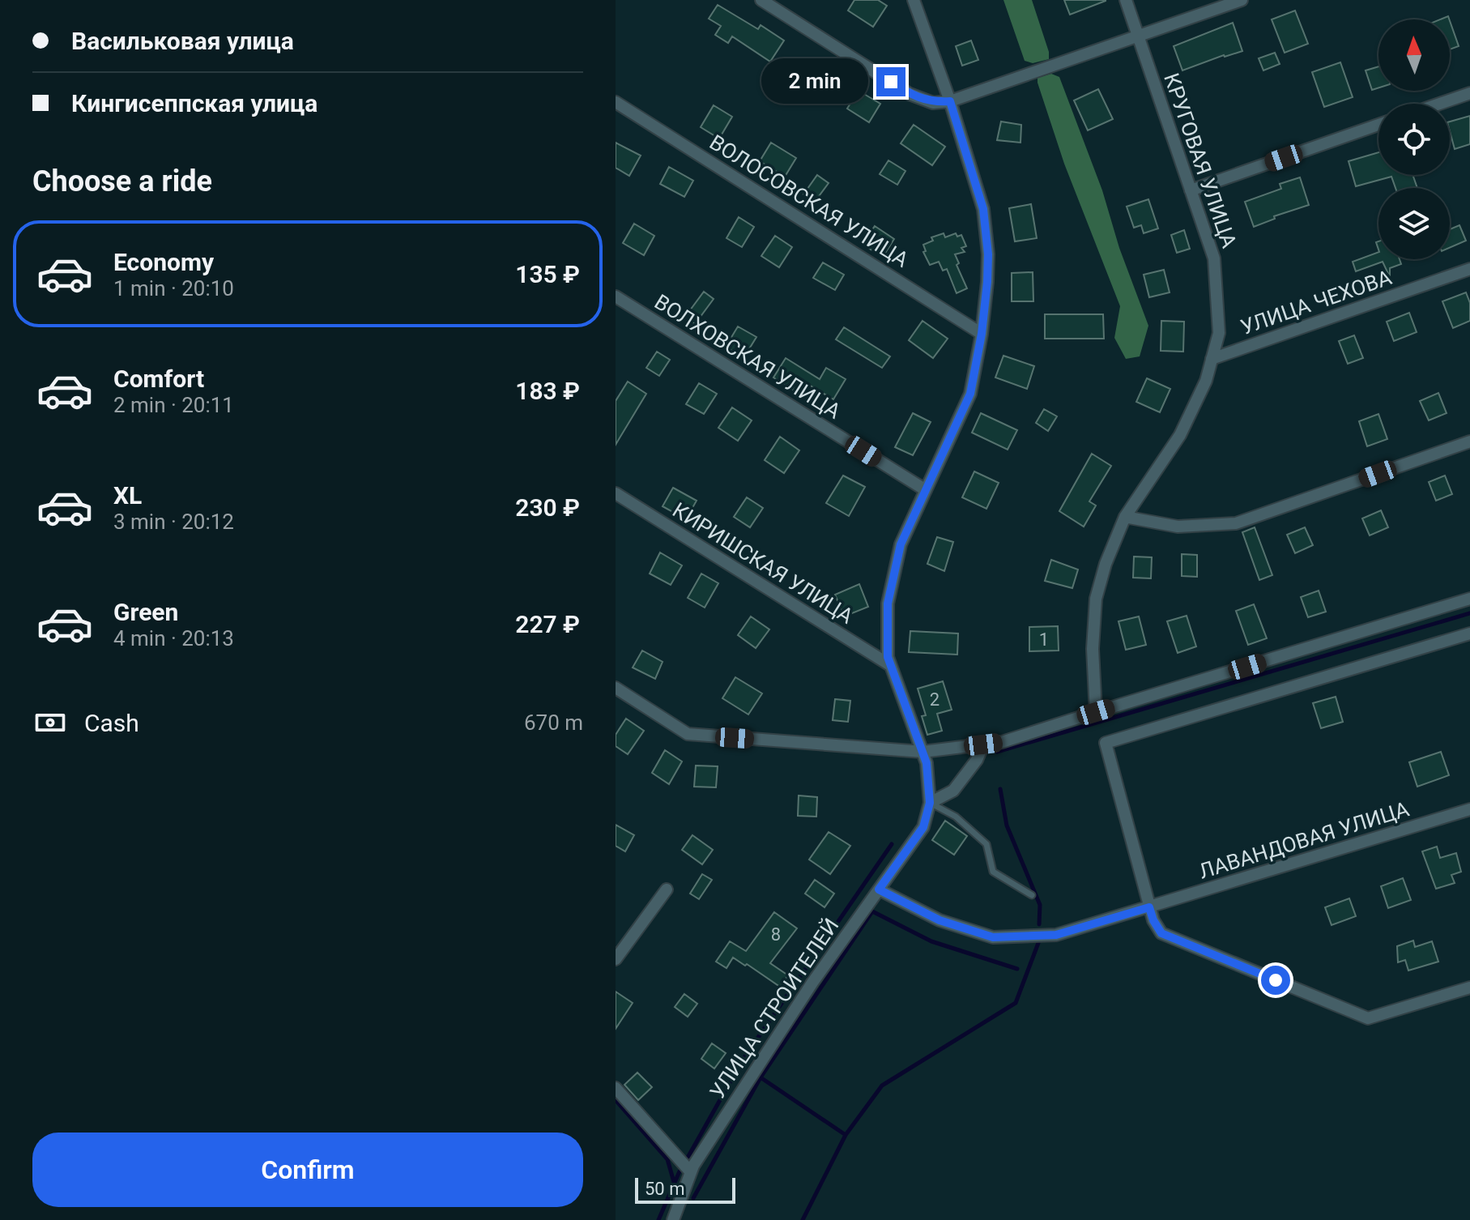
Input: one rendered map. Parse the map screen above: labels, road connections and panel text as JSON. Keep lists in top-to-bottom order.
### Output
{
  "streets": {
    "street": [
      "КРУГОВАЯ УЛИЦА",
      "ВОЛОСОВСКАЯ УЛИЦА",
      "УЛИЦА ЧЕХОВА",
      "ВОЛХОВСКАЯ УЛИЦА",
      "КИРИШСКАЯ УЛИЦА",
      "ЛАВАНДОВАЯ УЛИЦА",
      "УЛИЦА СТРОИТЕЛЕЙ"
    ]
  },
  "crossings": [
    ["КРУГОВАЯ УЛИЦА", "УЛИЦА ЧЕХОВА"],
    ["ЛАВАНДОВАЯ УЛИЦА", "УЛИЦА СТРОИТЕЛЕЙ"]
  ],
  "house_numbers": ["1", "2", "8"],
  "scale_bar": "50 m",
  "north": "top",
  "page": {
    "banner": ["Васильковая улица", "Кингисеппская улица"],
    "bubble": "2 min",
    "heading": "Choose a ride",
    "list": [
      {
        "name": "Economy",
        "note": "1 min · 20:10",
        "value": "135 ₽"
      },
      {
        "name": "Comfort",
        "note": "2 min · 20:11",
        "value": "183 ₽"
      },
      {
        "name": "XL",
        "note": "3 min · 20:12",
        "value": "230 ₽"
      },
      {
        "name": "Green",
        "note": "4 min · 20:13",
        "value": "227 ₽"
      }
    ],
    "pay": ["Cash", "670 m"],
    "buttons": "Confirm",
    "scale": "50 m"
  }
}
